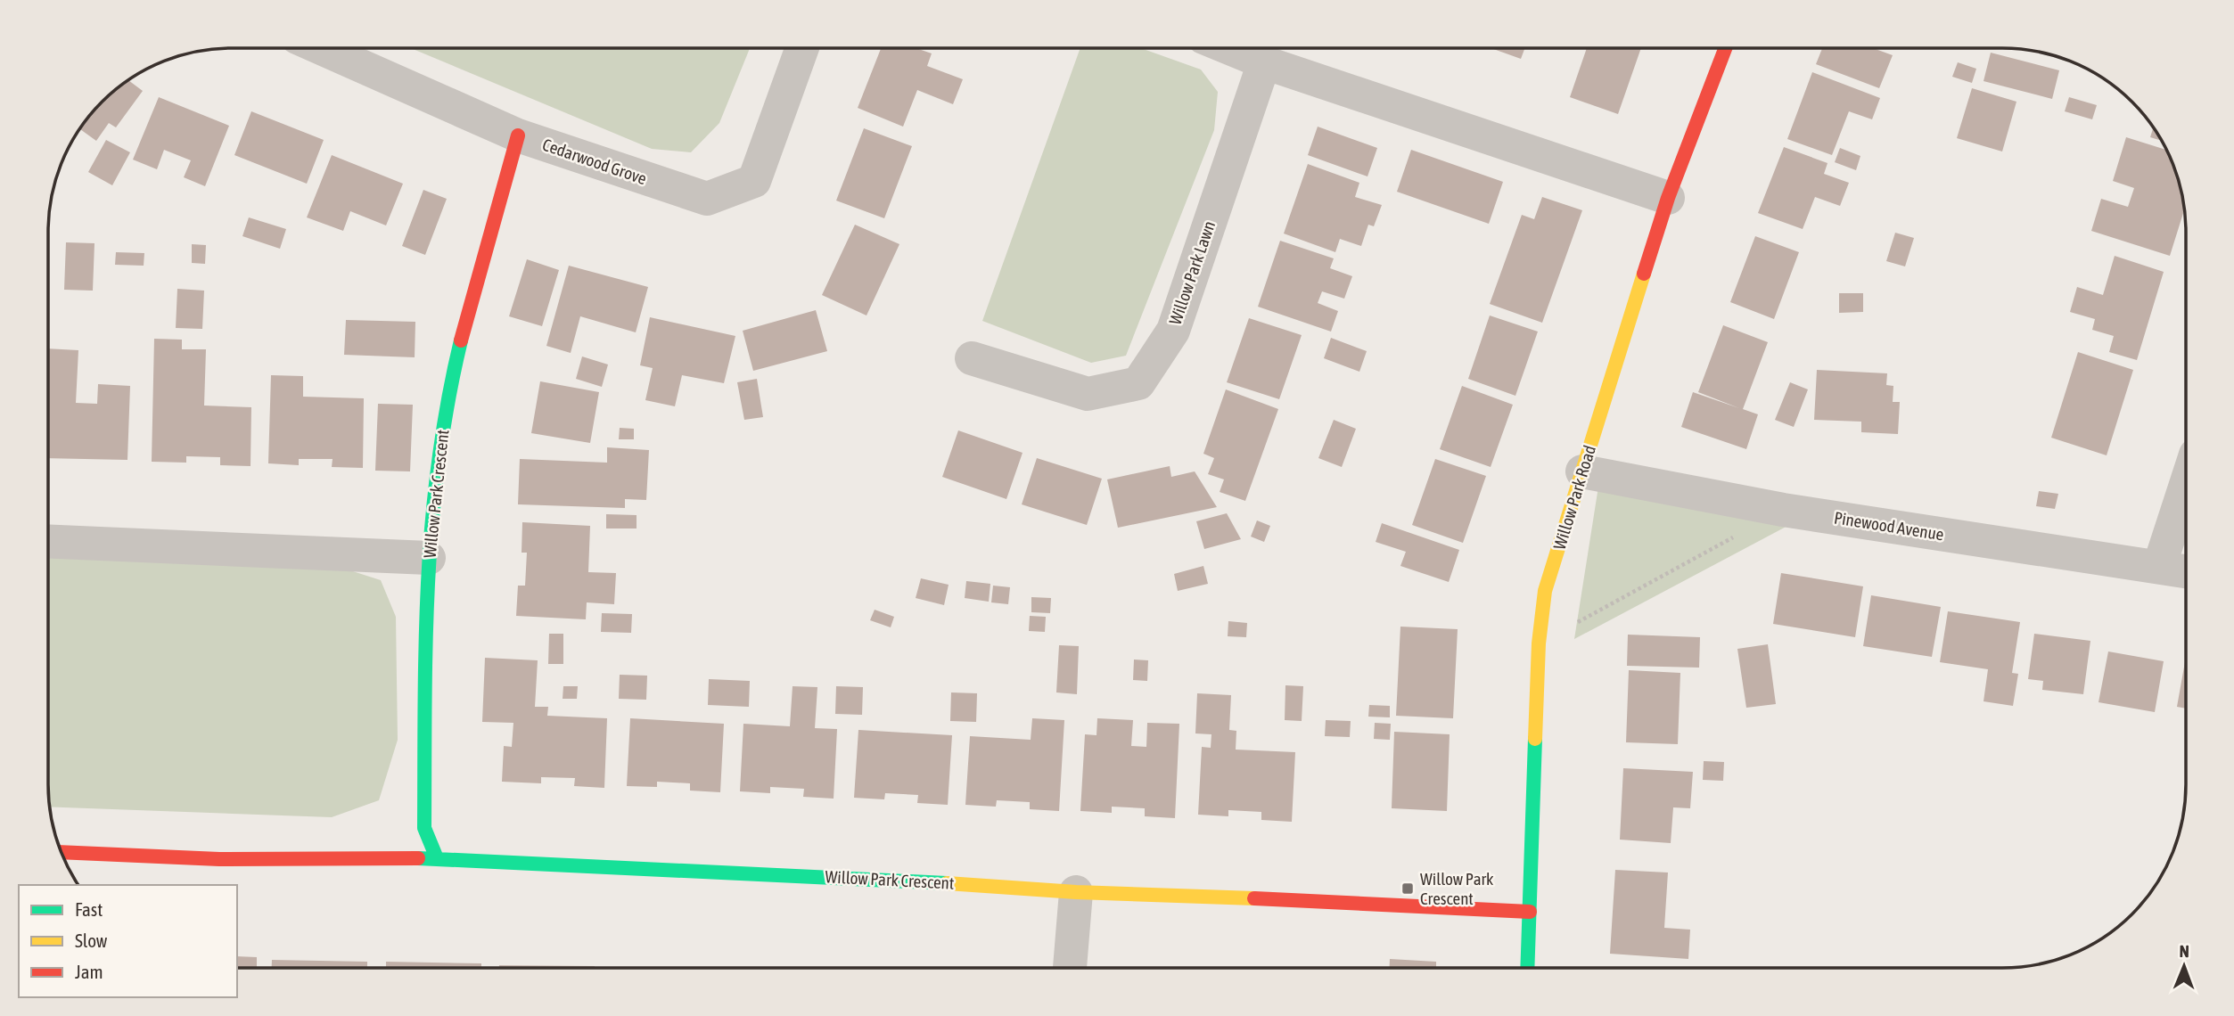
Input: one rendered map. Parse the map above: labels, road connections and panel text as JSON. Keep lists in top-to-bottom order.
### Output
{
  "streets": {
    "street": [
      "Cedarwood Grove",
      "Willow Park Lawn",
      "Willow Park Crescent",
      "Willow Park Road",
      "Pinewood Avenue"
    ]
  },
  "crossings": [
    ["Cedarwood Grove", "Willow Park Crescent"],
    ["Willow Park Crescent", "Willow Park Road"],
    ["Willow Park Road", "Pinewood Avenue"]
  ],
  "places": {
    "transit": ["Willow Park Crescent"]
  },
  "legend": ["Fast", "Slow", "Jam"],
  "north": "top"
}
